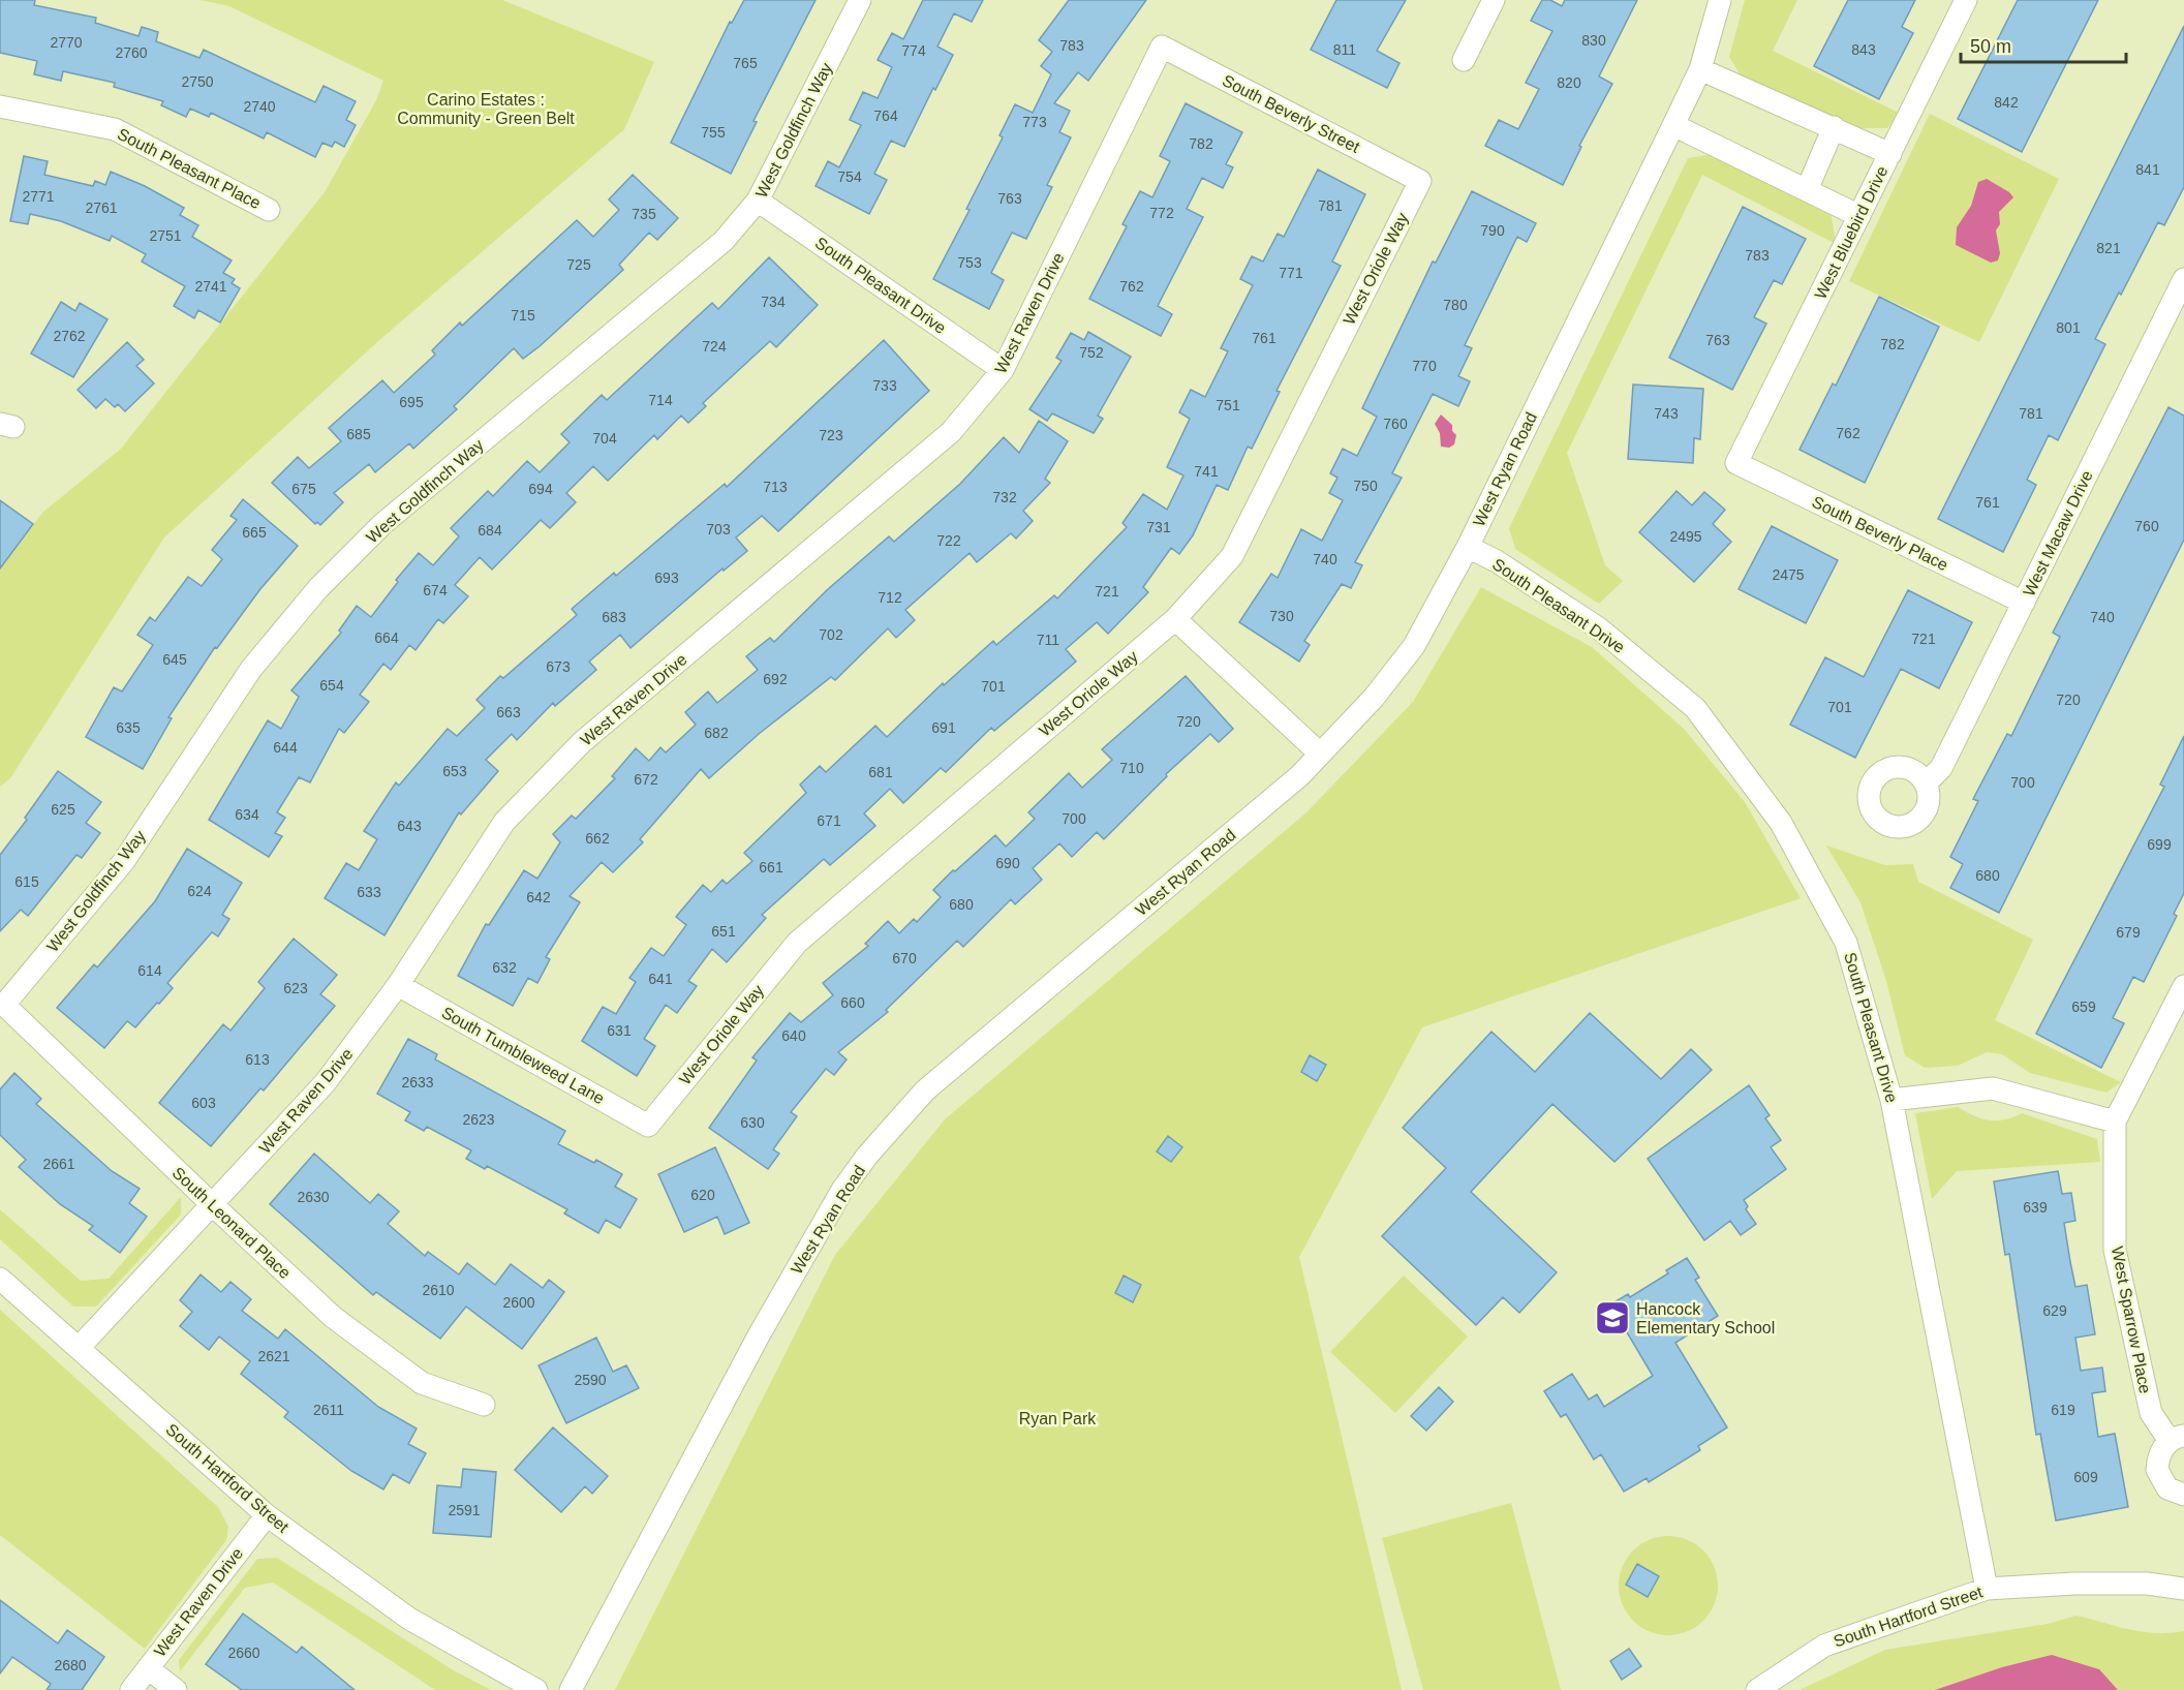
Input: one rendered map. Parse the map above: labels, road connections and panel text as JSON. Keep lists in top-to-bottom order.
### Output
{
  "streets": {
    "street": [
      "South Beverly Street",
      "West Goldfinch Way",
      "South Pleasant Place",
      "West Bluebird Drive",
      "West Oriole Way",
      "South Pleasant Drive",
      "West Raven Drive",
      "West Ryan Road",
      "South Beverly Place",
      "West Macaw Drive",
      "South Tumbleweed Lane",
      "South Leonard Place",
      "West Sparrow Place",
      "South Hartford Street"
    ]
  },
  "crossings": [
    ["South Beverly Street", "West Oriole Way"],
    ["South Beverly Street", "West Raven Drive"],
    ["West Goldfinch Way", "South Pleasant Drive"],
    ["West Goldfinch Way", "South Leonard Place"],
    ["West Bluebird Drive", "South Beverly Place"],
    ["West Oriole Way", "South Tumbleweed Lane"],
    ["South Pleasant Drive", "West Raven Drive"],
    ["South Pleasant Drive", "West Ryan Road"],
    ["South Pleasant Drive", "South Hartford Street"],
    ["West Raven Drive", "South Tumbleweed Lane"],
    ["West Raven Drive", "South Leonard Place"],
    ["West Raven Drive", "South Hartford Street"],
    ["South Beverly Place", "West Macaw Drive"]
  ],
  "parks": ["Carino Estates : Community - Green Belt", "Ryan Park"],
  "places": {
    "school or university": ["Hancock Elementary School"]
  },
  "house_numbers": [
    "830",
    "2770",
    "783",
    "811",
    "843",
    "774",
    "2760",
    "765",
    "2750",
    "820",
    "842",
    "2740",
    "764",
    "773",
    "755",
    "782",
    "841",
    "754",
    "2771",
    "763",
    "781",
    "2761",
    "772",
    "735",
    "790",
    "2751",
    "821",
    "783",
    "753",
    "725",
    "771",
    "2741",
    "762",
    "734",
    "780",
    "715",
    "801",
    "2762",
    "761",
    "763",
    "782",
    "724",
    "752",
    "770",
    "733",
    "714",
    "695",
    "751",
    "743",
    "781",
    "760",
    "762",
    "685",
    "723",
    "704",
    "741",
    "750",
    "713",
    "675",
    "694",
    "732",
    "761",
    "760",
    "731",
    "703",
    "684",
    "665",
    "2495",
    "722",
    "740",
    "2475",
    "693",
    "674",
    "721",
    "712",
    "730",
    "683",
    "740",
    "702",
    "664",
    "721",
    "711",
    "645",
    "673",
    "692",
    "654",
    "701",
    "720",
    "701",
    "663",
    "720",
    "635",
    "691",
    "682",
    "644",
    "710",
    "653",
    "681",
    "672",
    "700",
    "625",
    "634",
    "700",
    "671",
    "643",
    "662",
    "699",
    "690",
    "661",
    "680",
    "615",
    "624",
    "633",
    "642",
    "680",
    "651",
    "679",
    "670",
    "632",
    "614",
    "641",
    "623",
    "660",
    "659",
    "631",
    "640",
    "613",
    "2633",
    "603",
    "2623",
    "630",
    "2661",
    "620",
    "2630",
    "639",
    "2610",
    "2600",
    "629",
    "2621",
    "2590",
    "2611",
    "619",
    "609",
    "2591",
    "2660",
    "2680"
  ],
  "scale_bar": "50 m"
}
